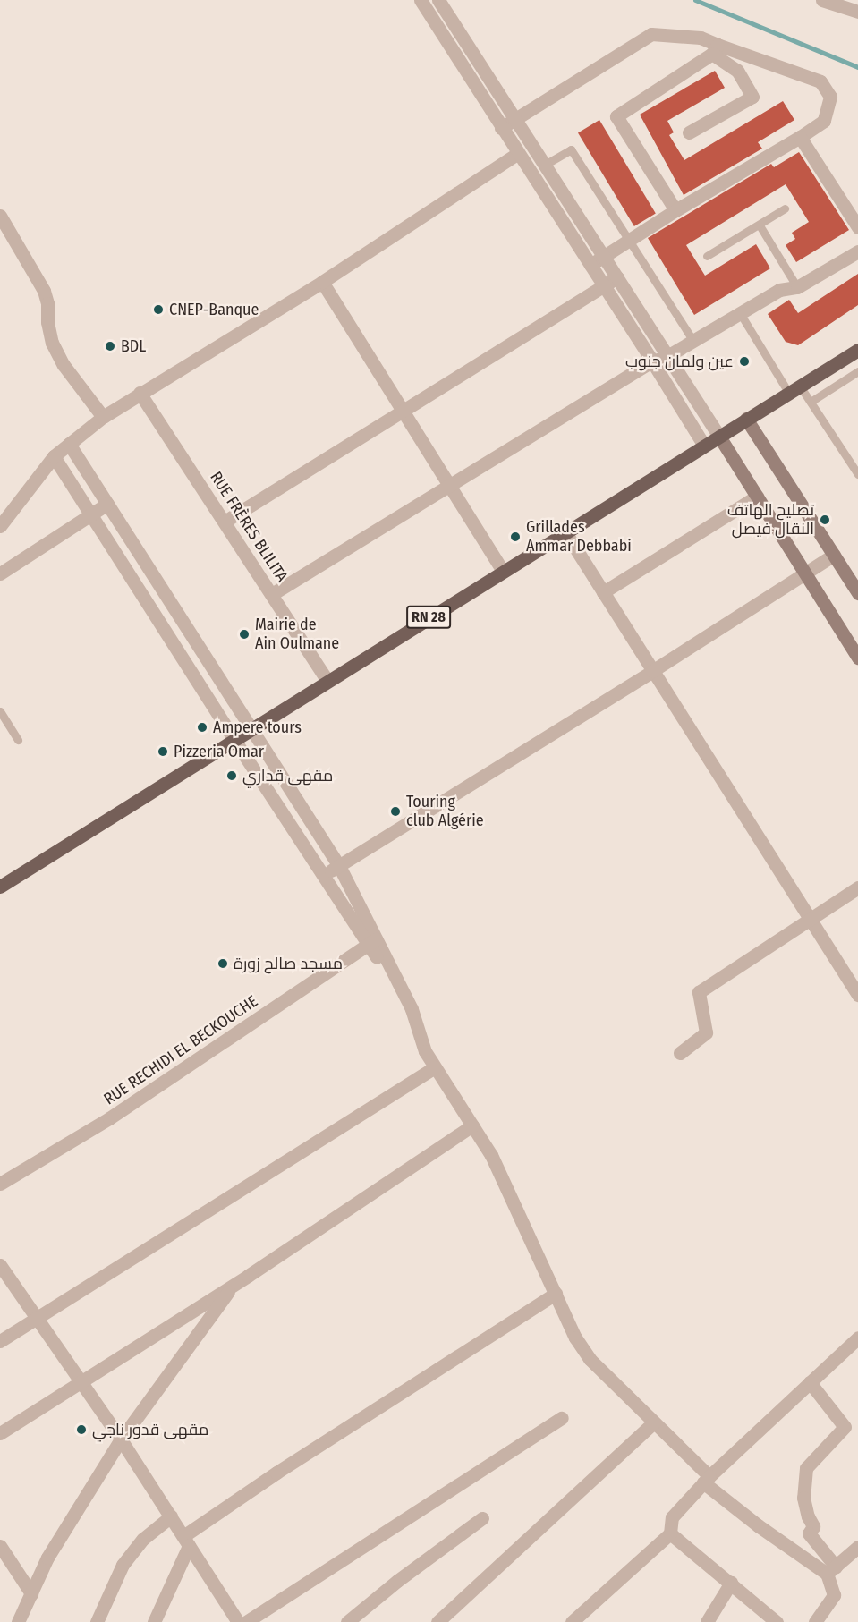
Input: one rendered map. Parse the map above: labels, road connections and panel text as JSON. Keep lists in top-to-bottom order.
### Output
{
  "streets": {
    "main road": ["RN 28"],
    "street": ["RUE FRÈRES BLILITA", "RUE RECHIDI EL BECKOUCHE"]
  },
  "crossings": [
    ["RUE FRÈRES BLILITA", "RN 28"]
  ],
  "places": [
    "CNEP-Banque",
    "BDL",
    "عين ولمان جنوب",
    "تصليح الهاتف النقال فيصل",
    "Grillades Ammar Debbabi",
    "Mairie de Ain Oulmane",
    "Ampere tours",
    "Pizzeria Omar",
    "مقهى قداري",
    "Touring club Algérie",
    "مسجد صالح زورة",
    "مقهى قدور ناجي"
  ]
}
